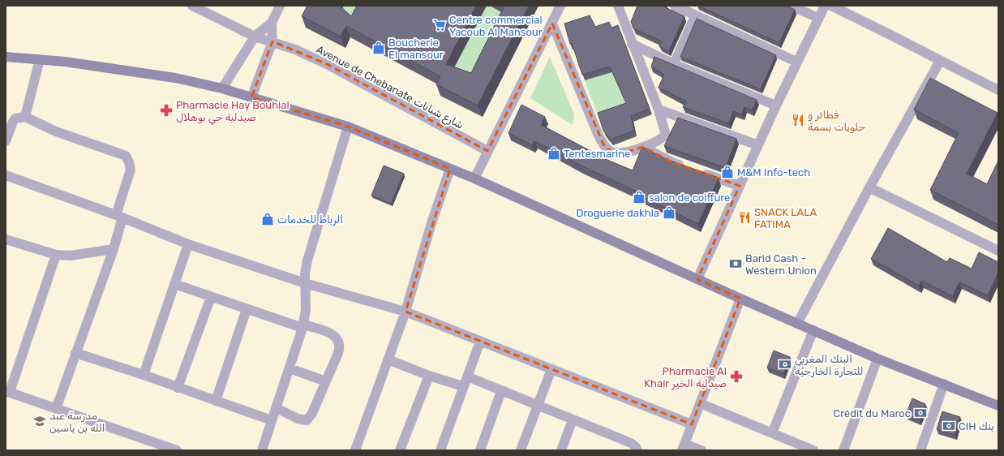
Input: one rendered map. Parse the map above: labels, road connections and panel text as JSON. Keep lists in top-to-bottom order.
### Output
{
  "streets": {
    "street": ["Avenue de Chebanate شارع شبانات"]
  },
  "places": {
    "supermarket": ["Centre commercial Yacoub Al Mansour"],
    "shop": [
      "Boucherie El mansour",
      "Tentesmarine",
      "M&M Info-tech",
      "salon de coiffure",
      "Droguerie dakhla",
      "الرباط للخدمات"
    ],
    "pharmacy": ["Pharmacie Hay Bouhlal صيدلية حي بوهلال", "Pharmacie Al Khair صيدلية الخير"],
    "restaurant": ["فطائر و حلويات بسمة", "SNACK LALA FATIMA"],
    "bank": [
      "Barid Cash - Western Union",
      "البنك المغربي للتجارة الخارجية",
      "Crédit du Maroc",
      "CIH بنك"
    ],
    "school or university": ["مدرسة عبد الله بن ياسين"]
  }
}
